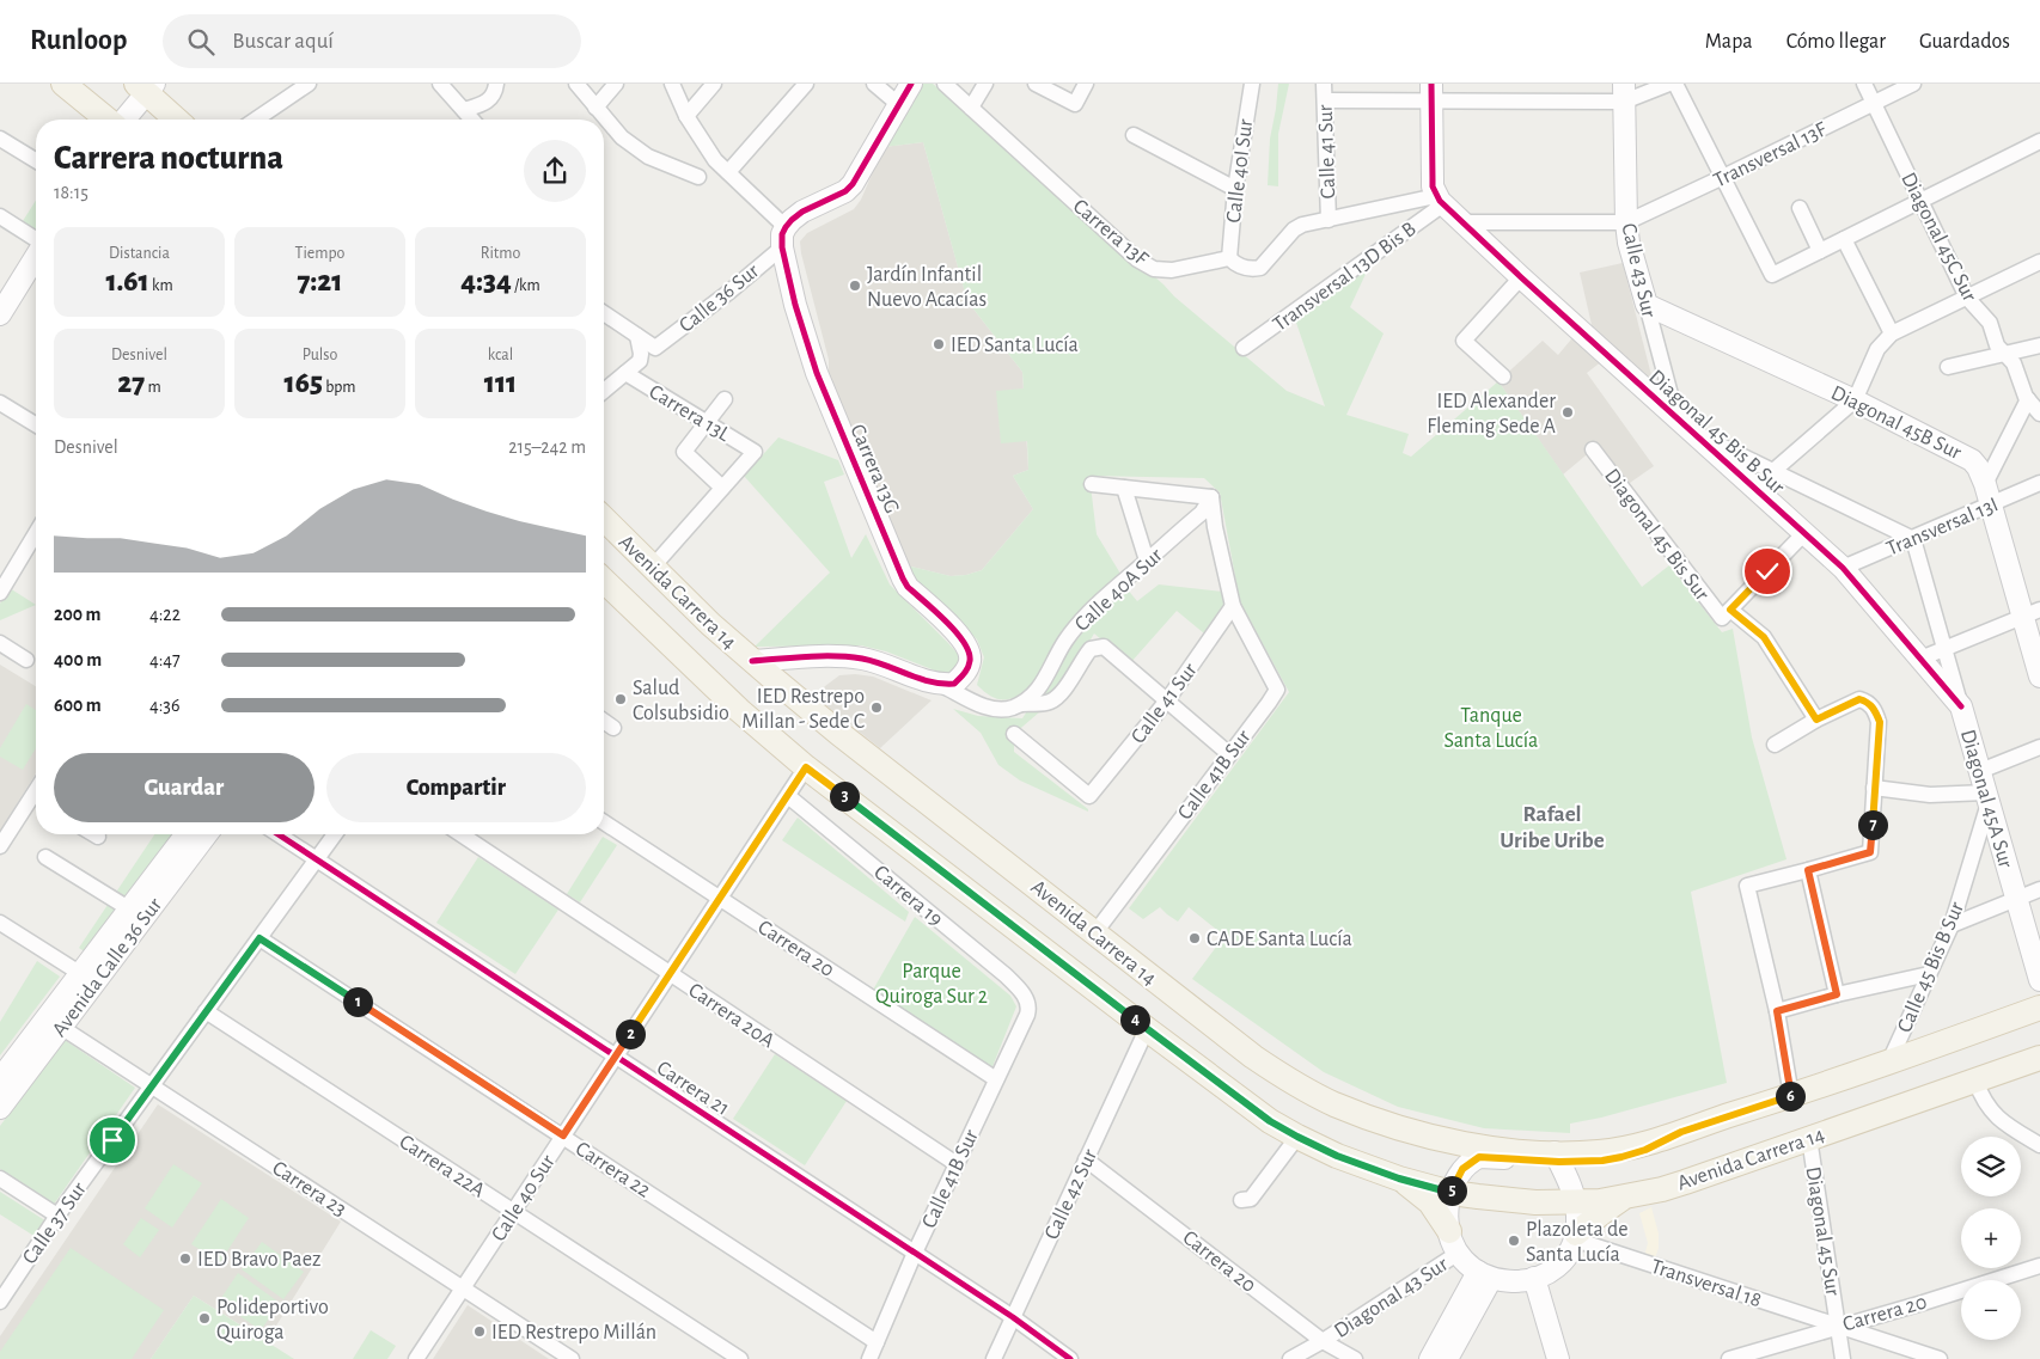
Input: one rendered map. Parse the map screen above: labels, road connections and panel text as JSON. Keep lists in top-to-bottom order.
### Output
{
  "streets": {
    "main road": ["Avenida Carrera 14"],
    "street": [
      "Calle 41 Sur",
      "Transversal 13F",
      "Calle 40I Sur",
      "Carrera 13F",
      "Diagonal 45C Sur",
      "Calle 43 Sur",
      "Transversal 13D Bis B",
      "Calle 36 Sur",
      "Carrera 13L",
      "Diagonal 45B Sur",
      "Diagonal 45 Bis B Sur",
      "Carrera 13G",
      "Transversal 13I",
      "Diagonal 45 Bis Sur",
      "Calle 40A Sur",
      "Calle 41B Sur",
      "Diagonal 45A Sur",
      "Carrera 19",
      "Carrera 20",
      "Avenida Calle 36 Sur",
      "Calle 45 Bis B Sur",
      "Carrera 20A",
      "Carrera 21",
      "Carrera 22A",
      "Carrera 22",
      "Carrera 23",
      "Calle 42 Sur",
      "Calle 40 Sur",
      "Calle 37 Sur",
      "Diagonal 45 Sur",
      "Transversal 18",
      "Diagonal 43 Sur"
    ]
  },
  "crossings": [
    ["Calle 41 Sur", "Calle 41B Sur"],
    ["Transversal 13F", "Diagonal 45C Sur"],
    ["Transversal 13F", "Calle 43 Sur"],
    ["Calle 40I Sur", "Carrera 13F"],
    ["Calle 43 Sur", "Diagonal 45B Sur"],
    ["Calle 43 Sur", "Diagonal 45 Bis B Sur"],
    ["Transversal 13D Bis B", "Diagonal 45 Bis B Sur"],
    ["Calle 36 Sur", "Carrera 13G"],
    ["Diagonal 45B Sur", "Transversal 13I"],
    ["Diagonal 45 Bis B Sur", "Transversal 13I"],
    ["Diagonal 45 Bis B Sur", "Diagonal 45A Sur"],
    ["Transversal 13I", "Diagonal 45A Sur"],
    ["Avenida Carrera 14", "Calle 41B Sur"],
    ["Avenida Carrera 14", "Calle 45 Bis B Sur"],
    ["Avenida Carrera 14", "Calle 42 Sur"],
    ["Avenida Carrera 14", "Calle 40 Sur"],
    ["Avenida Carrera 14", "Diagonal 45 Sur"],
    ["Calle 41B Sur", "Carrera 19"],
    ["Calle 41B Sur", "Carrera 20"],
    ["Calle 41B Sur", "Carrera 20A"],
    ["Calle 41B Sur", "Carrera 21"],
    ["Calle 41B Sur", "Carrera 22"],
    ["Diagonal 45A Sur", "Calle 45 Bis B Sur"],
    ["Carrera 19", "Calle 40 Sur"],
    ["Carrera 20", "Calle 42 Sur"],
    ["Carrera 20", "Calle 40 Sur"],
    ["Carrera 20", "Diagonal 45 Sur"],
    ["Carrera 20", "Transversal 18"],
    ["Carrera 20", "Diagonal 43 Sur"],
    ["Avenida Calle 36 Sur", "Carrera 23"],
    ["Carrera 20A", "Calle 40 Sur"],
    ["Carrera 21", "Calle 42 Sur"],
    ["Carrera 21", "Calle 40 Sur"],
    ["Carrera 21", "Calle 37 Sur"],
    ["Carrera 22A", "Calle 40 Sur"],
    ["Carrera 22A", "Calle 37 Sur"],
    ["Carrera 22", "Calle 40 Sur"],
    ["Carrera 22", "Calle 37 Sur"],
    ["Carrera 23", "Calle 40 Sur"],
    ["Carrera 23", "Calle 37 Sur"],
    ["Diagonal 45 Sur", "Transversal 18"]
  ],
  "districts": ["Rafael Uribe Uribe"],
  "parks": ["Tanque Santa Lucía", "Parque Quiroga Sur 2"],
  "places": [
    "Jardín Infantil Nuevo Acacías",
    "IED Santa Lucía",
    "IED Alexander Fleming Sede A",
    "Salud Colsubsidio",
    "IED Restrepo Millan - Sede C",
    "CADE Santa Lucía",
    "Plazoleta de Santa Lucía",
    "IED Bravo Paez",
    "Polideportivo Quiroga",
    "IED Restrepo Millán"
  ],
  "page": {
    "header": "Runloop",
    "search": "Buscar aquí",
    "nav": ["Mapa", "Cómo llegar", "Guardados"],
    "heading": ["Carrera nocturna", "18:15"],
    "stats": [
      ["Distancia", "1.61 km"],
      ["Tiempo", "7:21"],
      ["Ritmo", "4:34 /km"],
      ["Desnivel", "27 m"],
      ["Pulso", "165 bpm"],
      ["kcal", "111"]
    ],
    "chart": ["Desnivel", "215–242 m"],
    "list": [
      {
        "name": "200 m",
        "note": "4:22"
      },
      {
        "name": "400 m",
        "note": "4:47"
      },
      {
        "name": "600 m",
        "note": "4:36"
      }
    ],
    "buttons": ["Guardar", "Compartir"],
    "pins": [
      "3",
      "7",
      "1",
      "4",
      "2",
      "6",
      "5"
    ],
    "map_buttons": ["+", "−"]
  }
}
